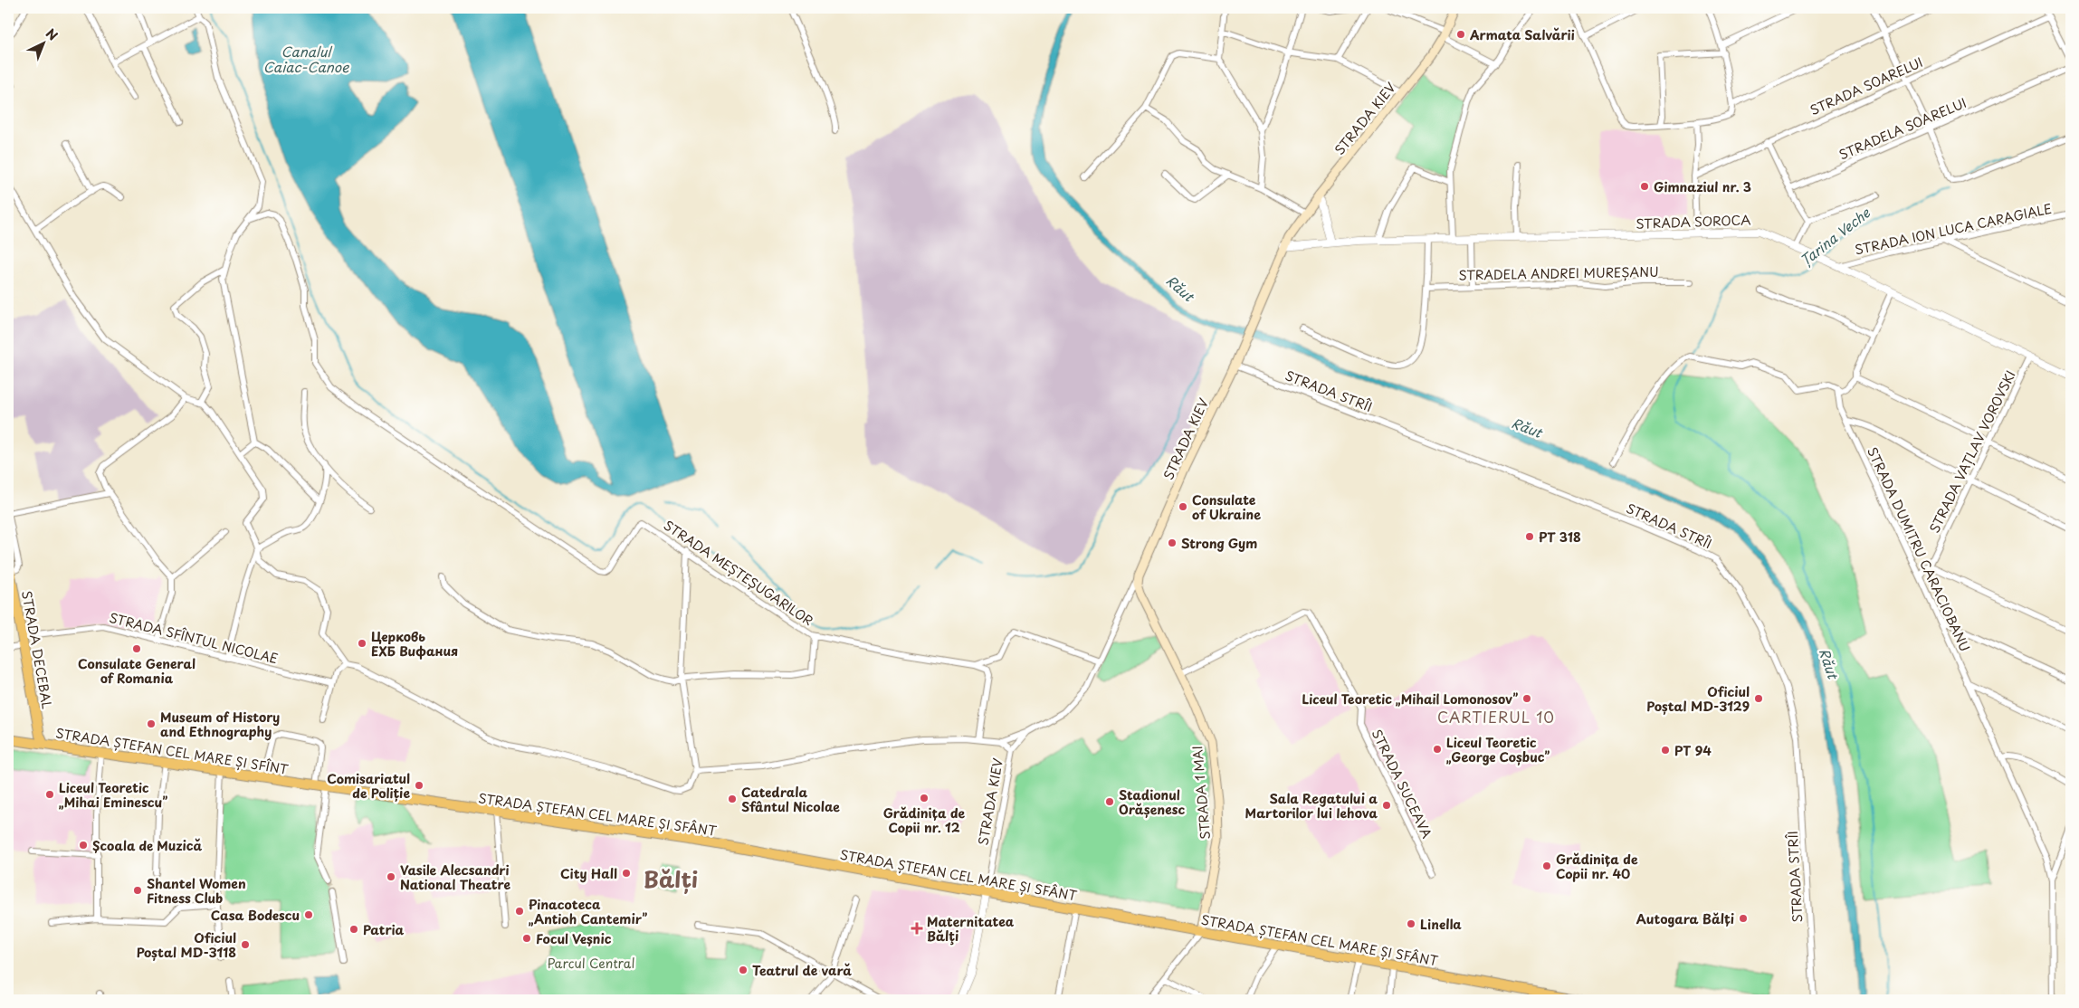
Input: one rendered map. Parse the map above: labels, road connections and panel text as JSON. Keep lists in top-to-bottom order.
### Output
{
  "streets": {
    "main road": [
      "STRADA KIEV",
      "STRADA DECEBAL",
      "STRADA ȘTEFAN CEL MARE ȘI SFÎNT",
      "STRADA 1 MAI",
      "STRADA ȘTEFAN CEL MARE ȘI SFÂNT"
    ],
    "street": [
      "STRADA SOARELUI",
      "STRADELA SOARELUI",
      "STRADA SOROCA",
      "STRADA ION LUCA CARAGIALE",
      "STRADELA ANDREI MUREȘANU",
      "STRADA STRÎI",
      "STRADA VAȚLAV VOROVSKI",
      "STRADA DUMITRU CARACIOBANU",
      "STRADA MEȘTEȘUGARILOR",
      "STRADA SFÎNTUL NICOLAE",
      "STRADA SUCEAVA"
    ]
  },
  "crossings": [
    ["STRADA KIEV", "STRADA SOROCA"],
    ["STRADA KIEV", "STRADA STRÎI"],
    ["STRADA KIEV", "STRADA 1 MAI"],
    ["STRADA KIEV", "STRADA ȘTEFAN CEL MARE ȘI SFÂNT"],
    ["STRADA SOROCA", "STRADA ION LUCA CARAGIALE"],
    ["STRADA SOROCA", "STRADA VAȚLAV VOROVSKI"],
    ["STRADA VAȚLAV VOROVSKI", "STRADA DUMITRU CARACIOBANU"],
    ["STRADA SFÎNTUL NICOLAE", "STRADA DECEBAL"],
    ["STRADA DECEBAL", "STRADA ȘTEFAN CEL MARE ȘI SFÎNT"],
    ["STRADA ȘTEFAN CEL MARE ȘI SFÎNT", "STRADA ȘTEFAN CEL MARE ȘI SFÂNT"],
    ["STRADA SUCEAVA", "STRADA 1 MAI"],
    ["STRADA 1 MAI", "STRADA ȘTEFAN CEL MARE ȘI SFÂNT"]
  ],
  "districts": ["CARTIERUL 10", "Bălți"],
  "water": ["Canalul Caiac-Canoe", "Țarina Veche", "Răut"],
  "parks": ["Parcul Central"],
  "places": {
    "other": [
      "Armata Salvării",
      "Gimnaziul nr. 3",
      "Consulate of Ukraine",
      "PT 318",
      "Strong Gym",
      "Церковь ЕХБ Вифания",
      "Consulate General of Romania",
      "Liceul Teoretic „Mihail Lomonosov”",
      "Oficiul Poștal MD-3129",
      "Museum of History and Ethnography",
      "Liceul Teoretic „George Coșbuc”",
      "PT 94",
      "Comisariatul de Poliție",
      "Liceul Teoretic „Mihai Eminescu”",
      "Grădinița de Copii nr. 12",
      "Catedrala Sfântul Nicolae",
      "Stadionul Orășenesc",
      "Sala Regatului a Martorilor lui Iehova",
      "Școala de Muzică",
      "Grădinița de Copii nr. 40",
      "City Hall",
      "Vasile Alecsandri National Theatre",
      "Shantel Women Fitness Club",
      "Pinacoteca „Antioh Cantemir”",
      "Casa Bodescu",
      "Autogara Bălți",
      "Linella",
      "Patria",
      "Focul Veșnic",
      "Oficiul Poștal MD-3118",
      "Teatrul de vară"
    ],
    "health": ["Maternitatea Bălţi"]
  },
  "north": "top right"
}
